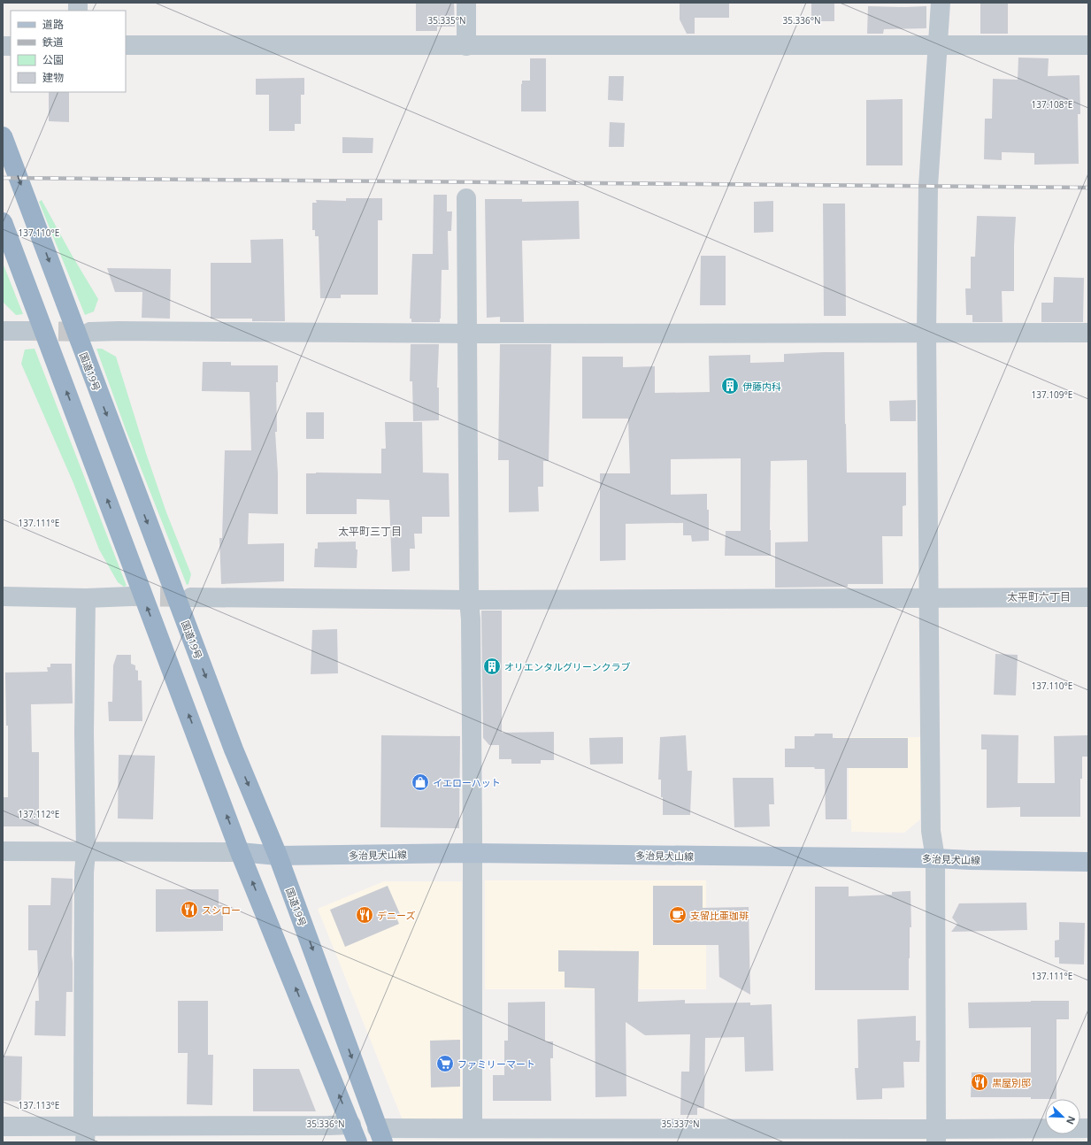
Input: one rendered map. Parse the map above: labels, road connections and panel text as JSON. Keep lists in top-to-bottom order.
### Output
{
  "streets": {
    "highway": ["国道19号"],
    "main road": ["多治見犬山線"]
  },
  "crossings": [
    ["国道19号", "多治見犬山線"]
  ],
  "districts": ["太平町三丁目", "太平町六丁目"],
  "places": {
    "building": ["伊藤内科", "オリエンタルグリーンクラブ"],
    "shop": ["イエローハット"],
    "restaurant": ["スシロー", "デニーズ", "黒屋別邸"],
    "cafe": ["支留比亜珈琲"],
    "supermarket": ["ファミリーマート"]
  },
  "legend": [
    "道路",
    "鉄道",
    "公園",
    "建物"
  ],
  "north": "bottom right",
  "coordinates": [
    "35.335°N",
    "35.336°N",
    "137.108°E",
    "137.110°E",
    "137.109°E",
    "137.111°E",
    "137.112°E",
    "137.113°E",
    "35.337°N"
  ]
}
